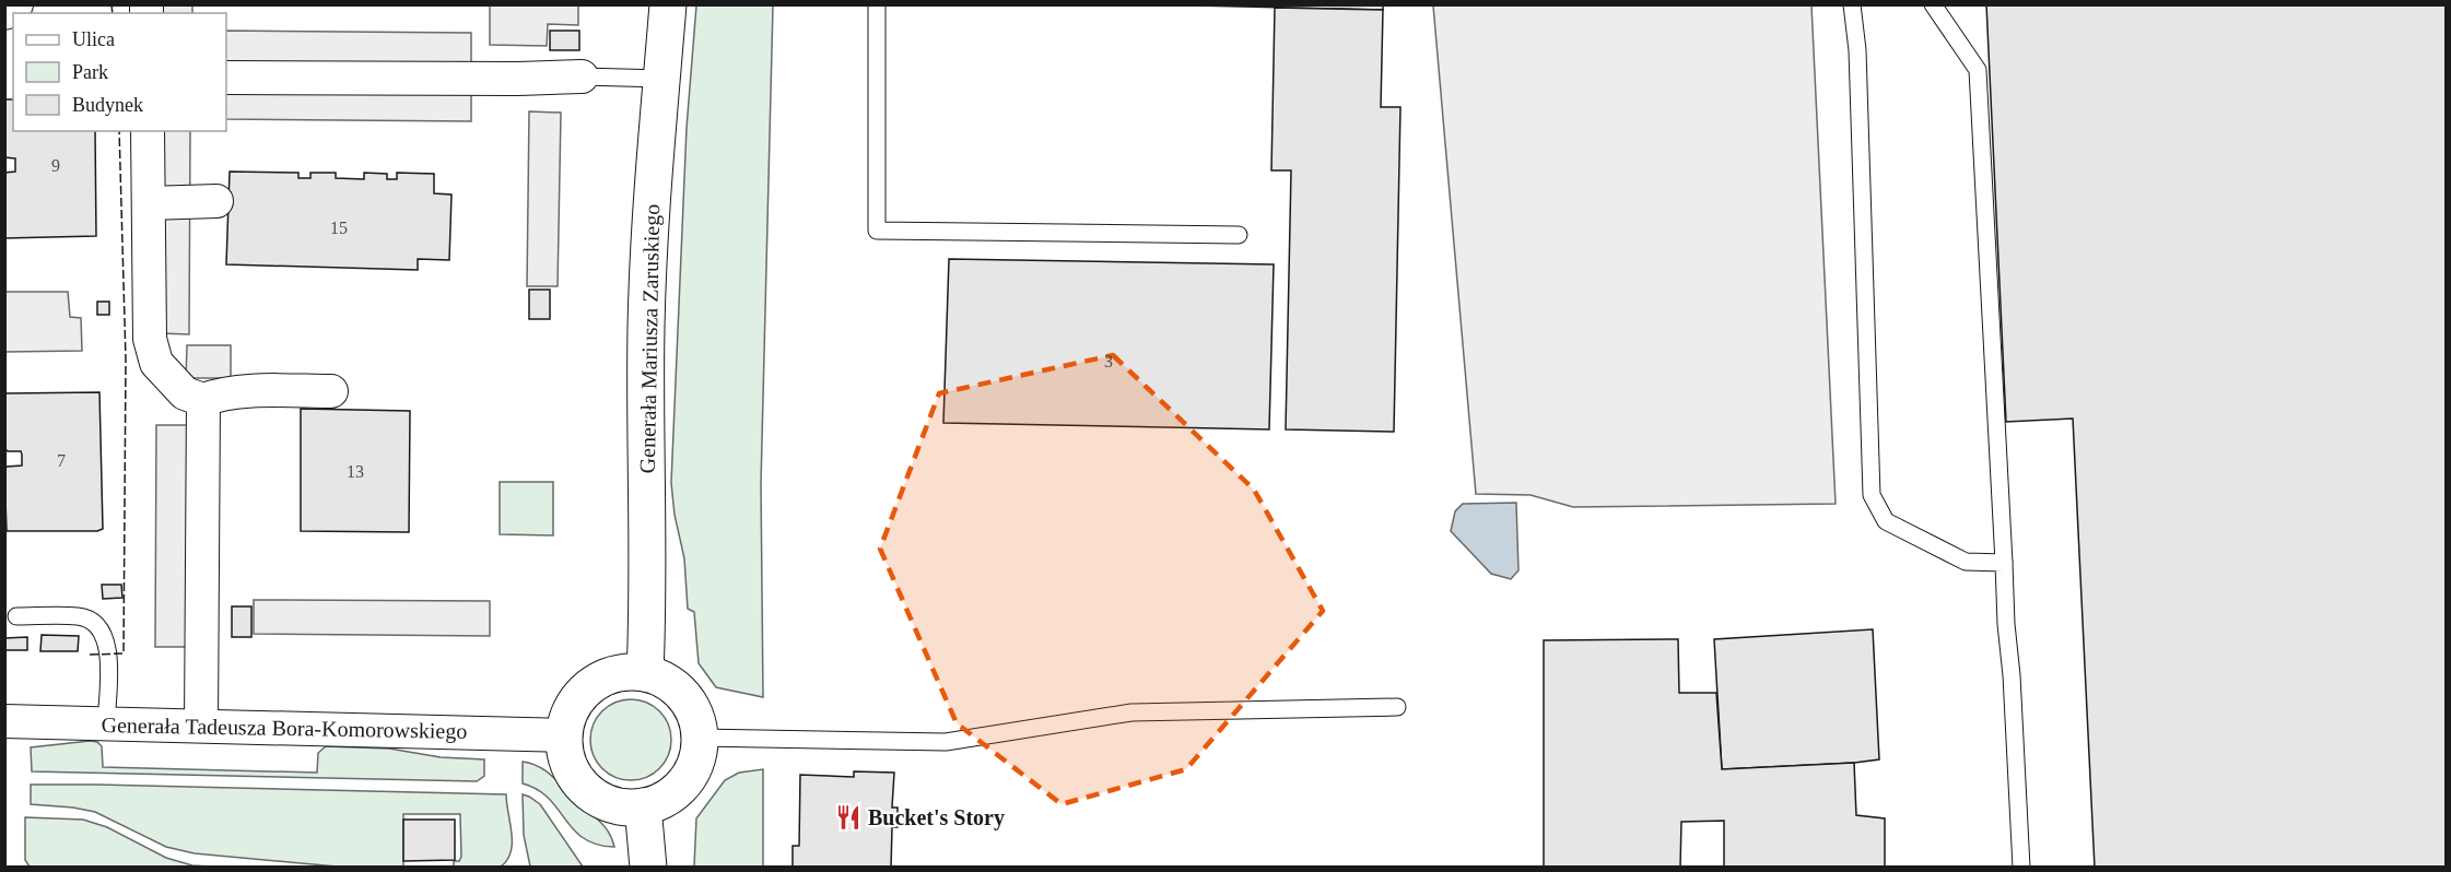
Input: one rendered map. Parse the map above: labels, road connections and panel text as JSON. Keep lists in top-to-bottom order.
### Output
{
  "streets": {
    "street": ["Generała Mariusza Zaruskiego", "Generała Tadeusza Bora-Komorowskiego"]
  },
  "crossings": [
    ["Generała Mariusza Zaruskiego", "Generała Tadeusza Bora-Komorowskiego"]
  ],
  "places": {
    "restaurant": ["Bucket's Story"]
  },
  "house_numbers": [
    "9",
    "15",
    "3",
    "7",
    "13"
  ],
  "legend": ["Ulica", "Park", "Budynek"]
}
